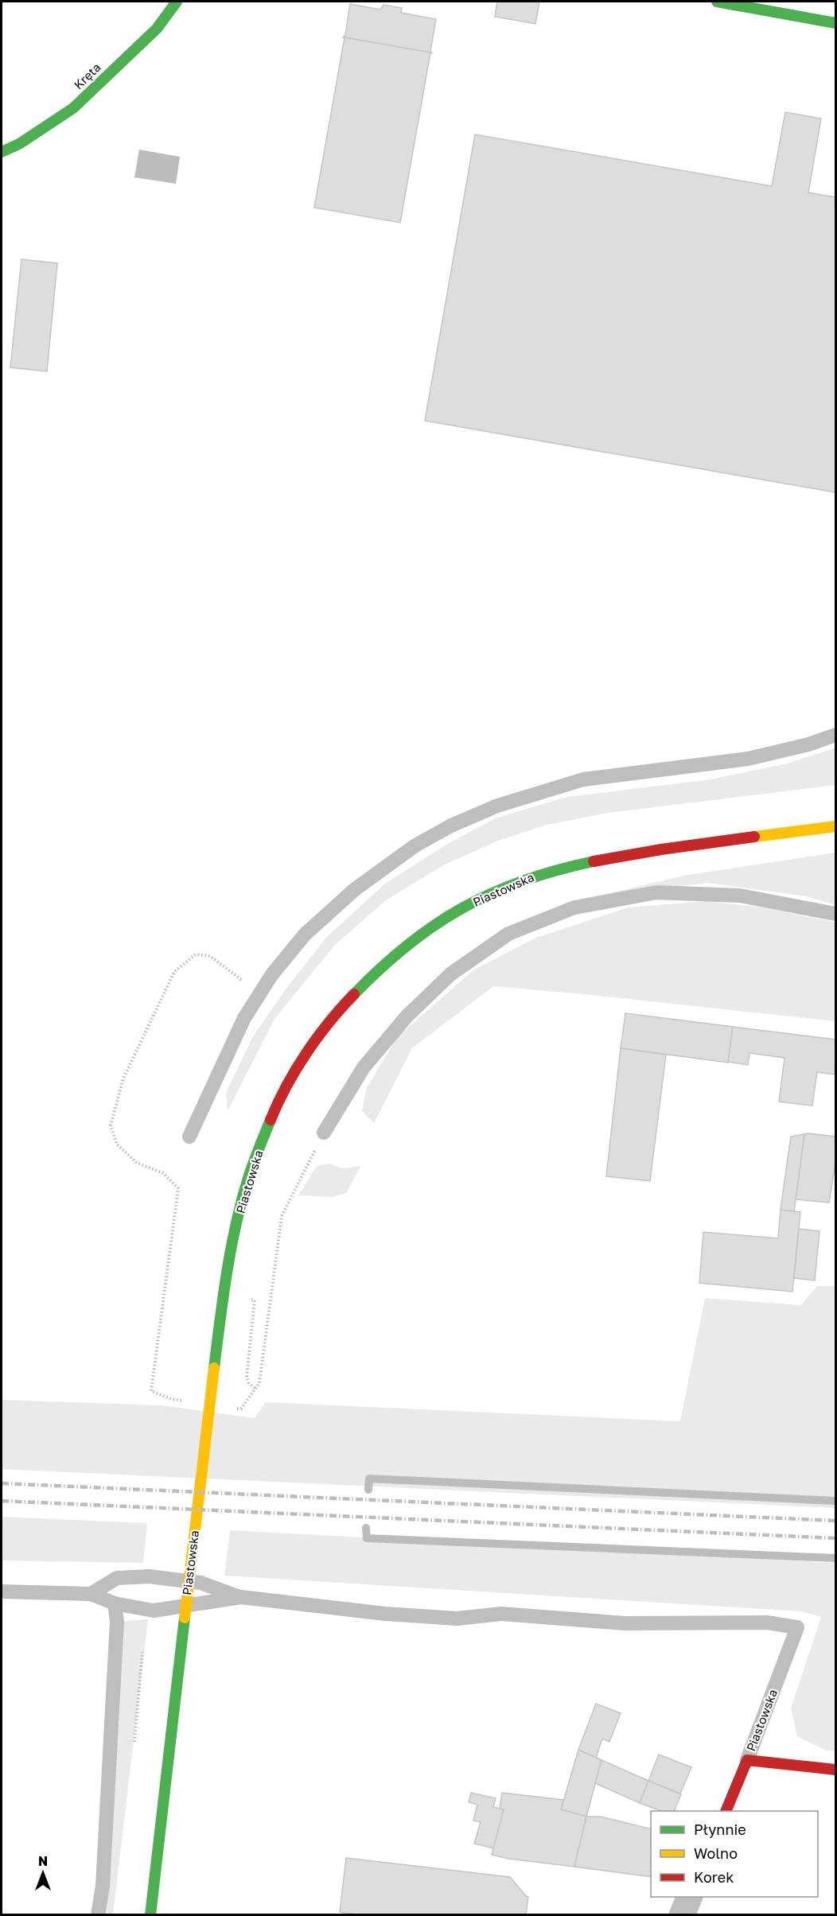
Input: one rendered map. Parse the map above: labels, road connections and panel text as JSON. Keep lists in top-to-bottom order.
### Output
{
  "streets": {
    "street": ["Kręta", "Piastowska"]
  },
  "legend": ["Płynnie", "Wolno", "Korek"],
  "north": "top"
}
